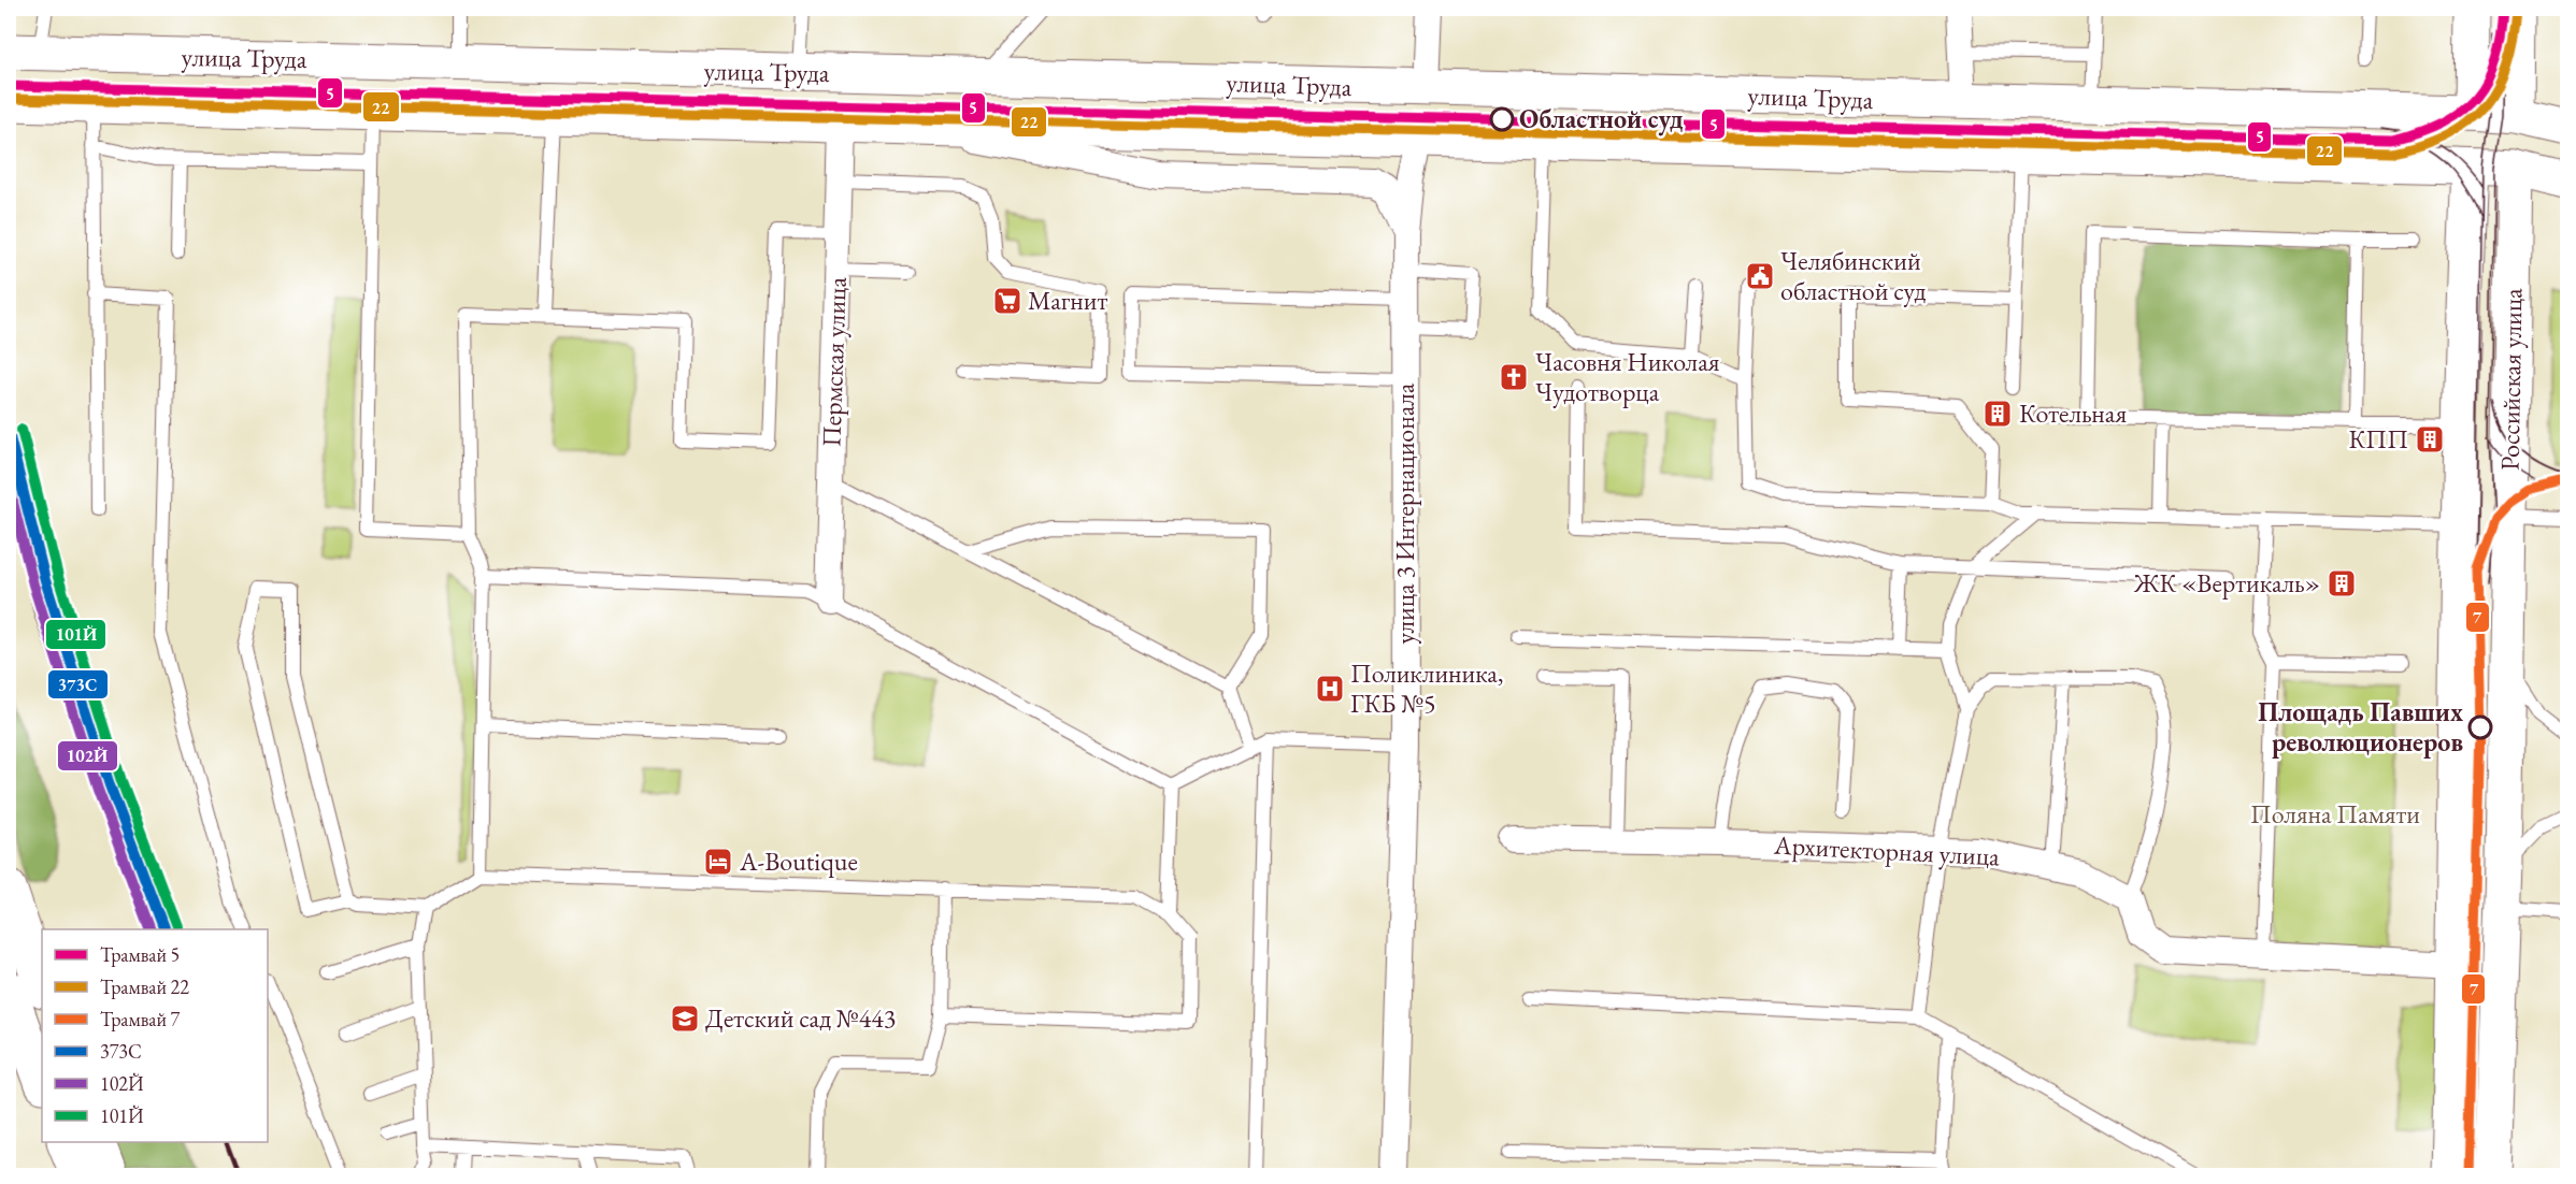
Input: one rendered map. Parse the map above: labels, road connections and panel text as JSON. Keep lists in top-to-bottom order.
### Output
{
  "streets": {
    "main road": ["улица Труда", "Российская улица", "улица 3 Интернационала"],
    "street": ["Пермская улица", "Архитекторная улица"]
  },
  "crossings": [
    ["улица Труда", "Пермская улица"],
    ["улица Труда", "Российская улица"],
    ["улица Труда", "улица 3 Интернационала"]
  ],
  "parks": ["Поляна Памяти"],
  "places": {
    "other": ["Областной суд", "Площадь Павших революционеров"],
    "public building": ["Челябинский областной суд"],
    "supermarket": ["Магнит"],
    "church": ["Часовня Николая Чудотворца"],
    "building": ["Котельная", "КПП", "ЖК «Вертикаль»"],
    "hospital": ["Поликлиника, ГКБ №5"],
    "hotel": ["A-Boutique"],
    "school or university": ["Детский сад №443"]
  },
  "lines": [
    "tram line 5",
    "tram line 22",
    "transit line 101Й",
    "transit line 373C",
    "tram line 7",
    "transit line 102Й"
  ],
  "legend": [
    "Трамвай 5",
    "Трамвай 22",
    "Трамвай 7",
    "373C",
    "102Й",
    "101Й"
  ]
}
